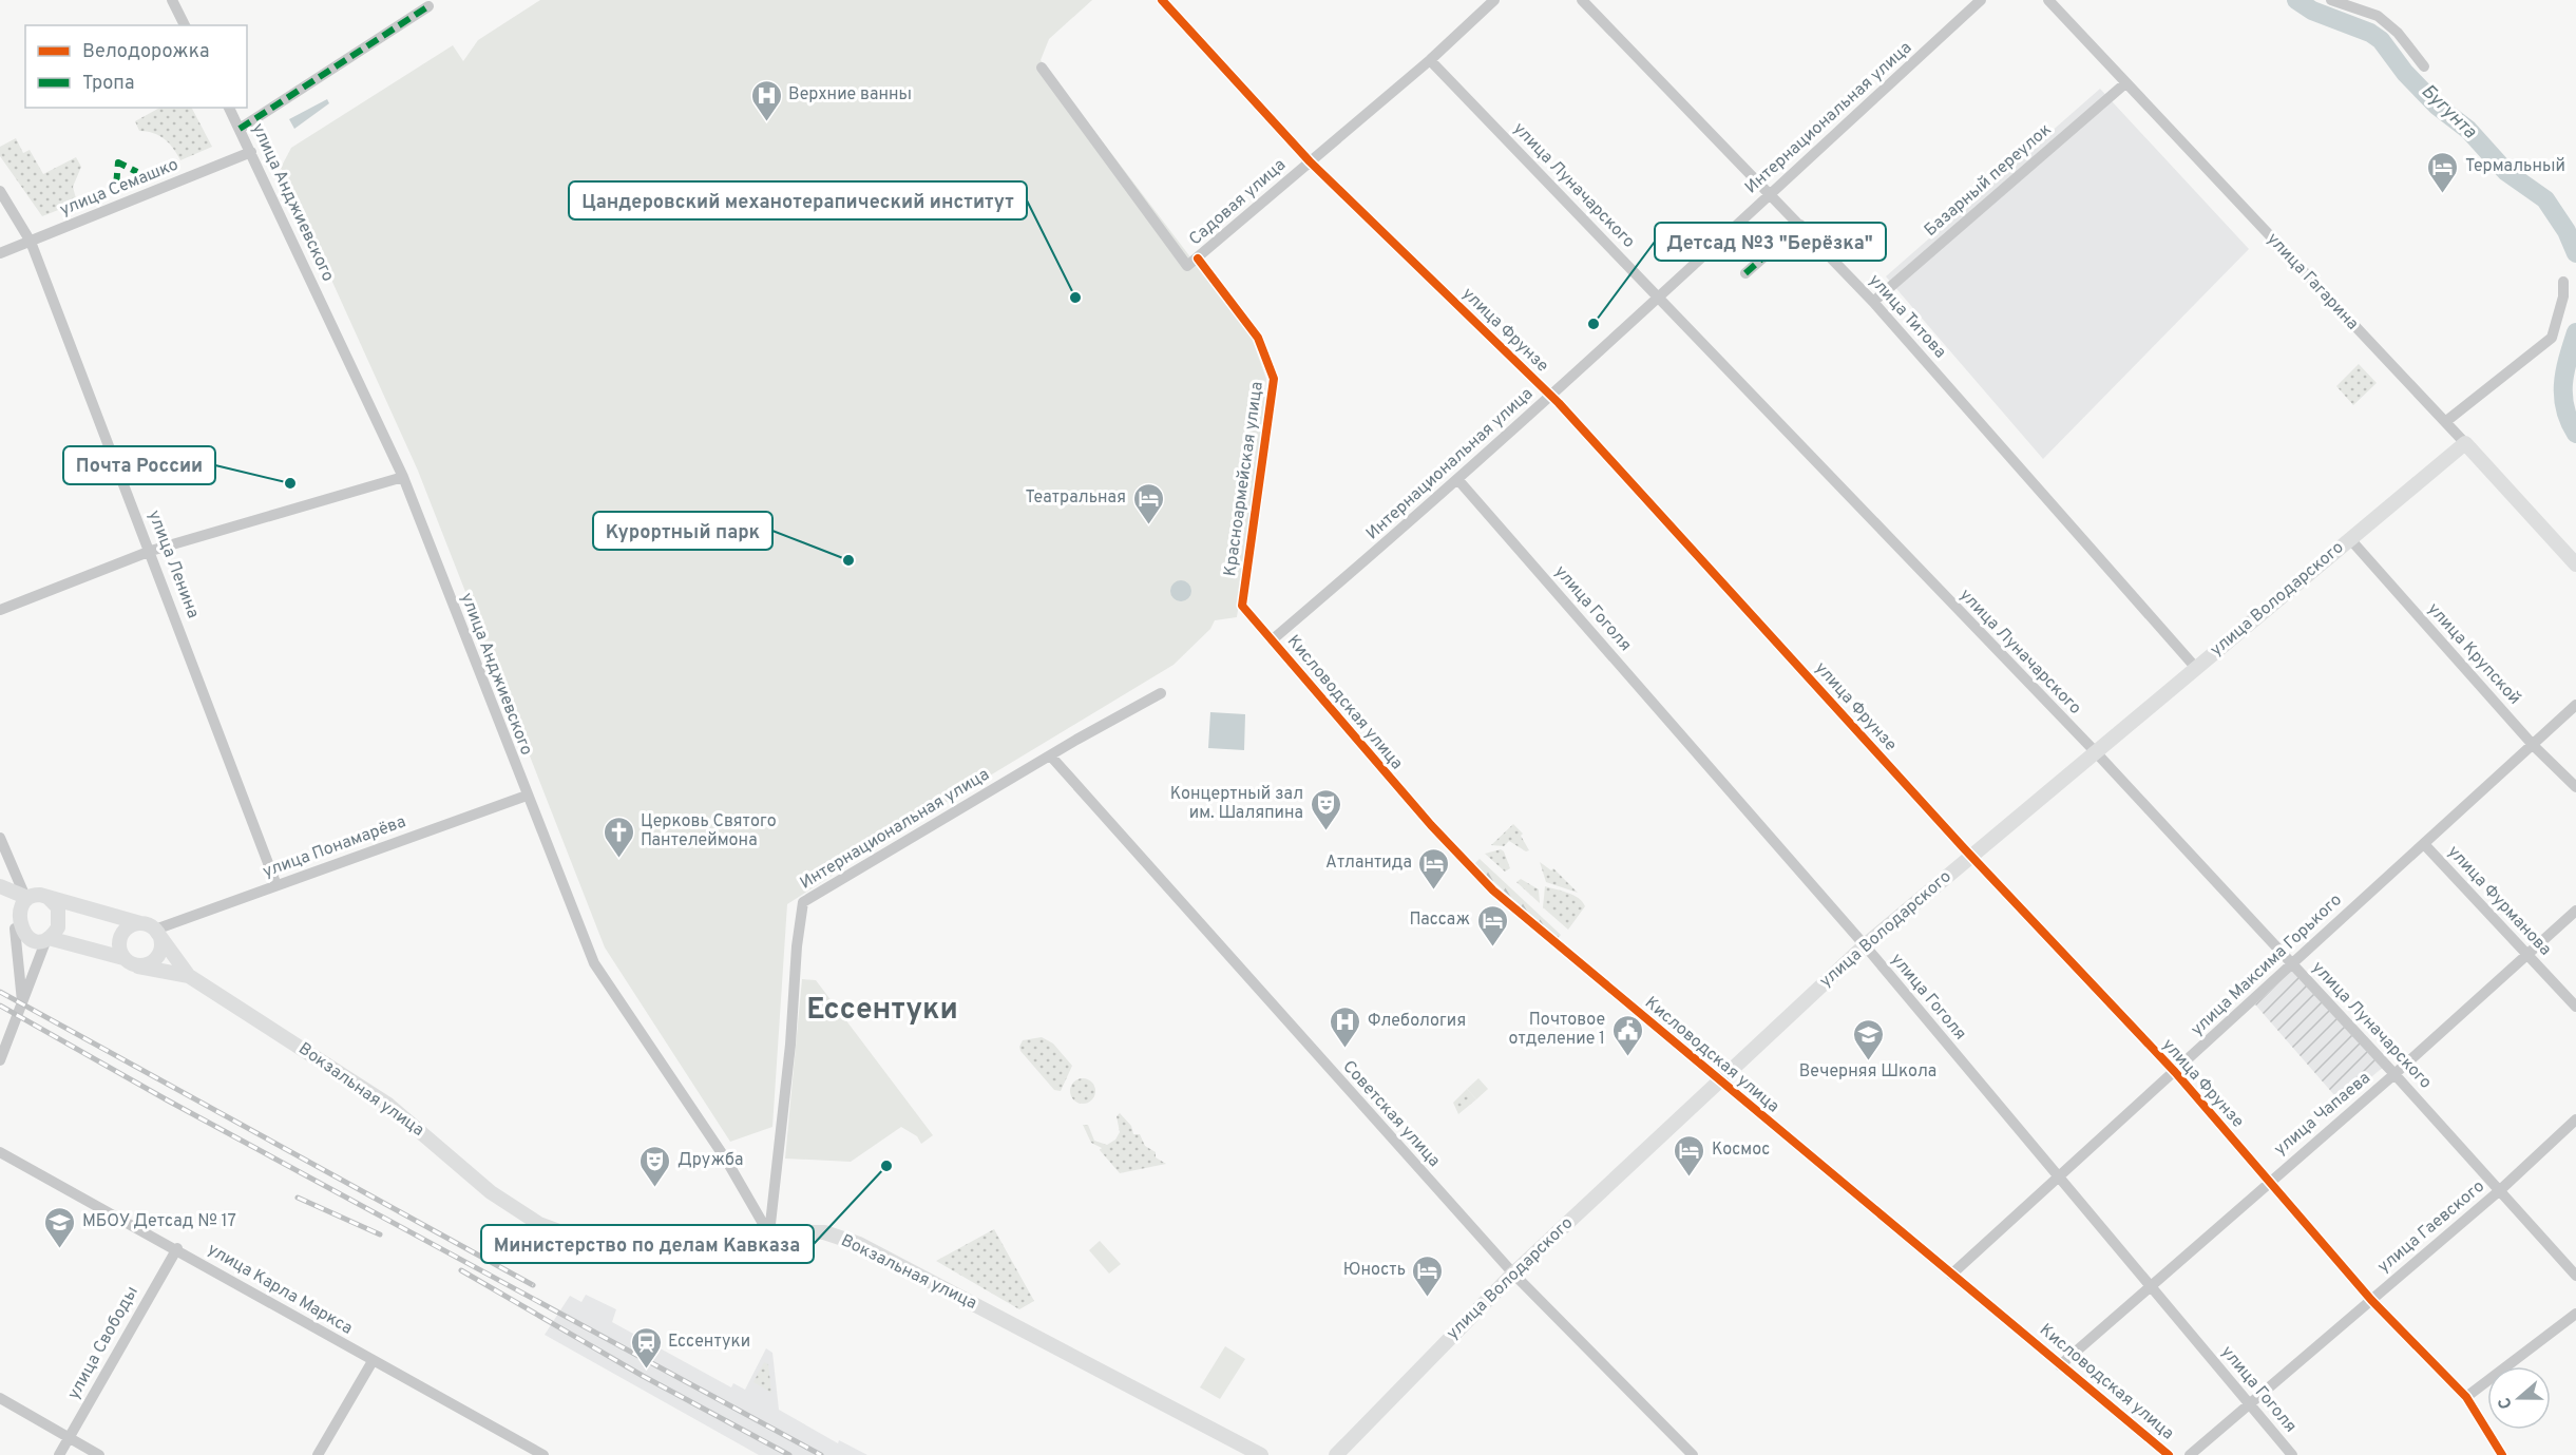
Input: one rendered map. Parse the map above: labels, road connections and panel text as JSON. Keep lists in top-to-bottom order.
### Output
{
  "streets": {
    "main road": ["улица Гагарина", "улица Володарского", "Вокзальная улица"],
    "street": [
      "Интернациональная улица",
      "Базарный переулок",
      "улица Луначарского",
      "улица Семашко",
      "улица Анджиевского",
      "Садовая улица",
      "улица Титова",
      "улица Фрунзе",
      "Красноармейская улица",
      "улица Ленина",
      "улица Гоголя",
      "улица Крупской",
      "Кисловодская улица",
      "улица Понамарёва",
      "улица Фурманова",
      "улица Максима Горького",
      "Советская улица",
      "улица Чапаева",
      "улица Гаевского",
      "улица Карла Маркса",
      "улица Свободы"
    ]
  },
  "crossings": [
    ["Интернациональная улица", "улица Луначарского"],
    ["Интернациональная улица", "улица Анджиевского"],
    ["Интернациональная улица", "улица Титова"],
    ["Интернациональная улица", "улица Фрунзе"],
    ["Интернациональная улица", "Красноармейская улица"],
    ["Интернациональная улица", "улица Гоголя"],
    ["Интернациональная улица", "Кисловодская улица"],
    ["Интернациональная улица", "Вокзальная улица"],
    ["Интернациональная улица", "Советская улица"],
    ["Базарный переулок", "улица Гагарина"],
    ["Базарный переулок", "улица Титова"],
    ["улица Луначарского", "Садовая улица"],
    ["улица Луначарского", "улица Володарского"],
    ["улица Луначарского", "улица Максима Горького"],
    ["улица Луначарского", "улица Чапаева"],
    ["улица Луначарского", "улица Гаевского"],
    ["улица Семашко", "улица Анджиевского"],
    ["улица Семашко", "улица Ленина"],
    ["улица Анджиевского", "улица Понамарёва"],
    ["улица Анджиевского", "Вокзальная улица"],
    ["Садовая улица", "улица Фрунзе"],
    ["Садовая улица", "Красноармейская улица"],
    ["улица Гагарина", "улица Володарского"],
    ["улица Титова", "улица Володарского"],
    ["улица Фрунзе", "улица Володарского"],
    ["улица Фрунзе", "улица Максима Горького"],
    ["улица Фрунзе", "улица Чапаева"],
    ["улица Фрунзе", "улица Гаевского"],
    ["Красноармейская улица", "Кисловодская улица"],
    ["улица Ленина", "улица Понамарёва"],
    ["улица Володарского", "улица Гоголя"],
    ["улица Володарского", "улица Крупской"],
    ["улица Володарского", "Кисловодская улица"],
    ["улица Володарского", "Советская улица"],
    ["улица Гоголя", "улица Максима Горького"],
    ["улица Гоголя", "улица Чапаева"],
    ["улица Гоголя", "улица Гаевского"],
    ["улица Крупской", "улица Максима Горького"],
    ["Кисловодская улица", "улица Максима Горького"],
    ["Кисловодская улица", "улица Чапаева"],
    ["улица Фурманова", "улица Максима Горького"],
    ["улица Фурманова", "улица Чапаева"],
    ["улица Карла Маркса", "улица Свободы"]
  ],
  "districts": ["Ессентуки"],
  "water": ["Бугунта"],
  "places": {
    "hospital": ["Верхние ванны", "Флебология"],
    "hotel": [
      "Термальный",
      "Театральная",
      "Атлантида",
      "Пассаж",
      "Космос",
      "Юность"
    ],
    "other": [
      "Цандеровский механотерапический институт",
      "Детсад №3 \"Берёзка\"",
      "Почта России",
      "Курортный парк",
      "Министерство по делам Кавказа"
    ],
    "theatre": ["Концертный зал им. Шаляпина", "Дружба"],
    "church": ["Церковь Святого Пантелеймона"],
    "public building": ["Почтовое отделение 1"],
    "school or university": ["Вечерняя Школа", "МБОУ Детсад № 17"],
    "station": ["Ессентуки"]
  },
  "legend": ["Велодорожка", "Тропа"],
  "north": "left"
}
